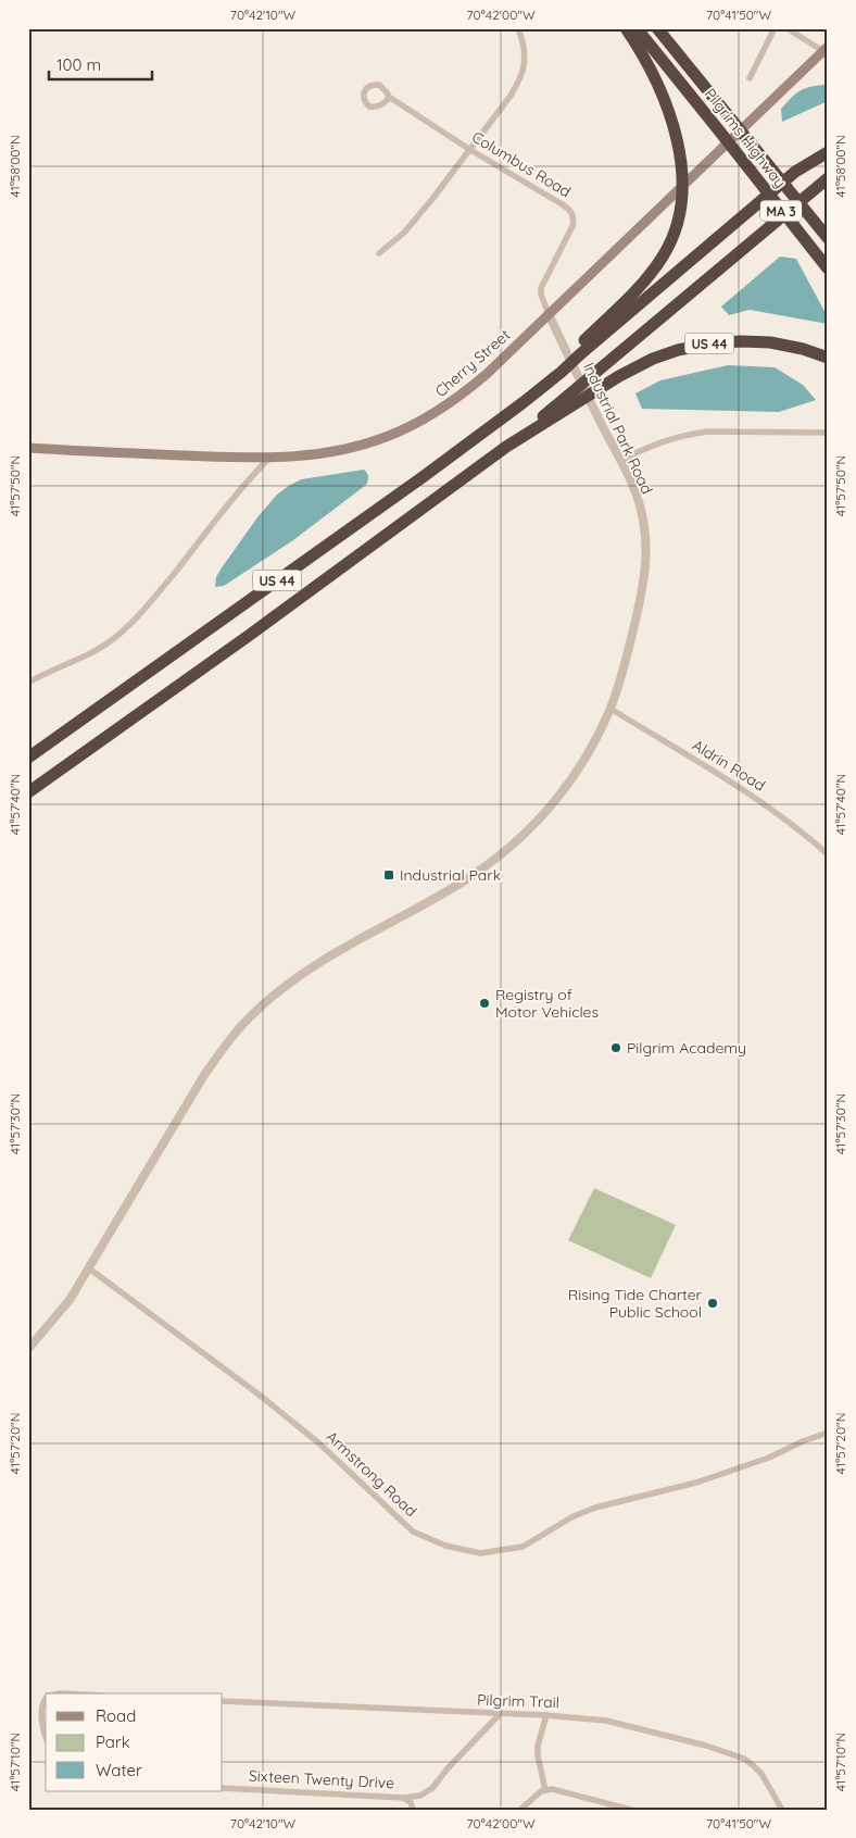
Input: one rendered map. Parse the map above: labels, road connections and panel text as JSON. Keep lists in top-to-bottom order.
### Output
{
  "streets": {
    "highway": ["Pilgrims Highway", "MA 3", "US 44"],
    "main road": ["Cherry Street"],
    "street": [
      "Columbus Road",
      "Industrial Park Road",
      "Aldrin Road",
      "Armstrong Road",
      "Pilgrim Trail",
      "Sixteen Twenty Drive"
    ]
  },
  "crossings": [
    ["Columbus Road", "Cherry Street"],
    ["Columbus Road", "Industrial Park Road"],
    ["Cherry Street", "Industrial Park Road"],
    ["Industrial Park Road", "Aldrin Road"],
    ["Industrial Park Road", "Armstrong Road"]
  ],
  "places": {
    "transit": ["Industrial Park"],
    "other": ["Registry of Motor Vehicles", "Pilgrim Academy", "Rising Tide Charter Public School"]
  },
  "legend": ["Road", "Park", "Water"],
  "scale_bar": "100 m",
  "coordinates": [
    "70°42'10\"W",
    "70°42'00\"W",
    "70°41'50\"W",
    "41°58'00\"N",
    "41°57'50\"N",
    "41°57'40\"N",
    "41°57'30\"N",
    "41°57'20\"N",
    "41°57'10\"N"
  ]
}
